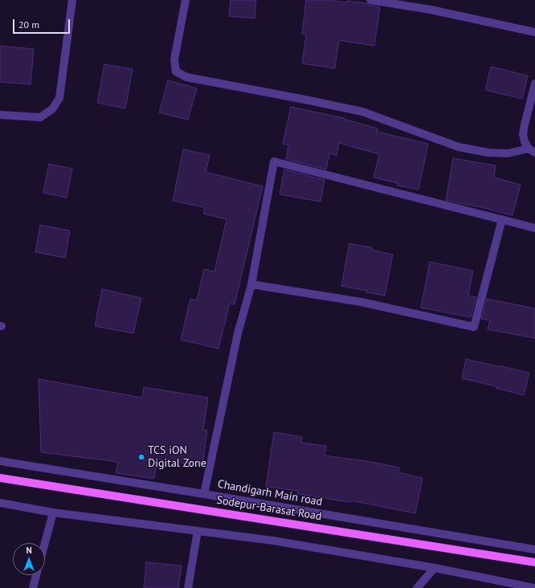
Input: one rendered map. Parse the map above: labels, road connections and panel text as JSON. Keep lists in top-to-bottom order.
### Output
{
  "streets": {
    "main road": ["Sodepur-Barasat Road"],
    "street": ["Chandigarh Main road"]
  },
  "places": ["TCS iON Digital Zone"],
  "scale_bar": "20 m",
  "north": "top"
}
